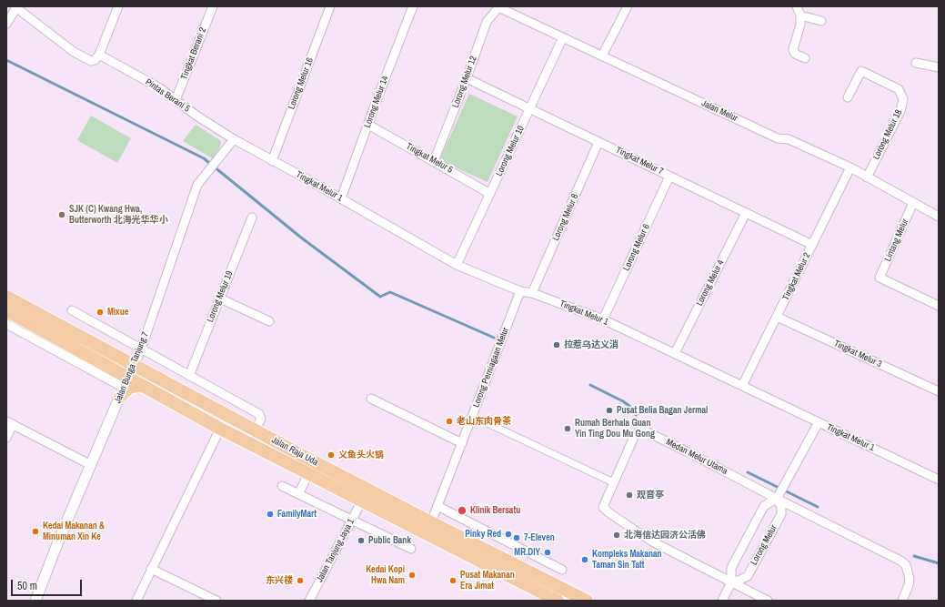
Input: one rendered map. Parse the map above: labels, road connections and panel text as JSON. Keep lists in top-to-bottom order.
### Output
{
  "streets": {
    "main road": ["Jalan Raja Uda"],
    "street": [
      "Tingkat Berani 2",
      "Lorong Melur 12",
      "Lorong Melur 16",
      "Pintas Berani 5",
      "Lorong Melur 14",
      "Jalan Melur",
      "Lorong Melur 18",
      "Lorong Melur 10",
      "Tingkat Melur 5",
      "Tingkat Melur 7",
      "Tingkat Melur 1",
      "Lorong Melur 8",
      "Lintang Melur",
      "Lorong Melur 6",
      "Tingkat Melur 2",
      "Lorong Melur 4",
      "Lorong Melur 19",
      "Tingkat Melur 3",
      "Jalan Bunga Tanjung 7",
      "Lorong Perniagaan Melur",
      "Medan Melur Utama",
      "Lorong Melur",
      "Jalan Tanjung Jaya 1"
    ]
  },
  "crossings": [
    ["Tingkat Berani 2", "Pintas Berani 5"],
    ["Lorong Melur 12", "Jalan Melur"],
    ["Lorong Melur 12", "Tingkat Melur 5"],
    ["Lorong Melur 12", "Tingkat Melur 7"],
    ["Lorong Melur 16", "Tingkat Melur 1"],
    ["Pintas Berani 5", "Tingkat Melur 1"],
    ["Pintas Berani 5", "Jalan Bunga Tanjung 7"],
    ["Lorong Melur 14", "Tingkat Melur 5"],
    ["Lorong Melur 14", "Tingkat Melur 1"],
    ["Jalan Melur", "Lorong Melur 18"],
    ["Jalan Melur", "Lorong Melur 10"],
    ["Jalan Melur", "Lintang Melur"],
    ["Jalan Melur", "Tingkat Melur 2"],
    ["Lorong Melur 10", "Tingkat Melur 5"],
    ["Lorong Melur 10", "Tingkat Melur 7"],
    ["Lorong Melur 10", "Tingkat Melur 1"],
    ["Tingkat Melur 7", "Lorong Melur 8"],
    ["Tingkat Melur 7", "Lorong Melur 6"],
    ["Tingkat Melur 7", "Tingkat Melur 2"],
    ["Tingkat Melur 7", "Lorong Melur 4"],
    ["Tingkat Melur 1", "Lorong Melur 8"],
    ["Tingkat Melur 1", "Lorong Melur 6"],
    ["Tingkat Melur 1", "Tingkat Melur 2"],
    ["Tingkat Melur 1", "Lorong Melur 4"],
    ["Tingkat Melur 1", "Jalan Bunga Tanjung 7"],
    ["Tingkat Melur 1", "Lorong Perniagaan Melur"],
    ["Tingkat Melur 1", "Lorong Melur"],
    ["Tingkat Melur 2", "Tingkat Melur 3"],
    ["Jalan Bunga Tanjung 7", "Jalan Raja Uda"],
    ["Lorong Perniagaan Melur", "Jalan Raja Uda"],
    ["Jalan Raja Uda", "Jalan Tanjung Jaya 1"],
    ["Medan Melur Utama", "Lorong Melur"]
  ],
  "places": [
    "SJK (C) Kwang Hwa, Butterworth 北海光华华小",
    "Mixue",
    "拉惹乌达义消",
    "Pusat Belia Bagan Jermal",
    "老山东肉骨茶",
    "Rumah Berhala Guan Yin Ting Dou Mu Gong",
    "义鱼头火锅",
    "观音亭",
    "Klinik Bersatu",
    "FamilyMart",
    "Kedai Makanan & Minuman Xin Ke",
    "Pinky Red",
    "北海信达园济公活佛",
    "7-Eleven",
    "Public Bank",
    "MR.DIY",
    "Kompleks Makanan Taman Sin Tatt",
    "Kedai Kopi Hwa Nam",
    "东兴楼",
    "Pusat Makanan Era Jimat"
  ],
  "scale_bar": "50 m"
}
